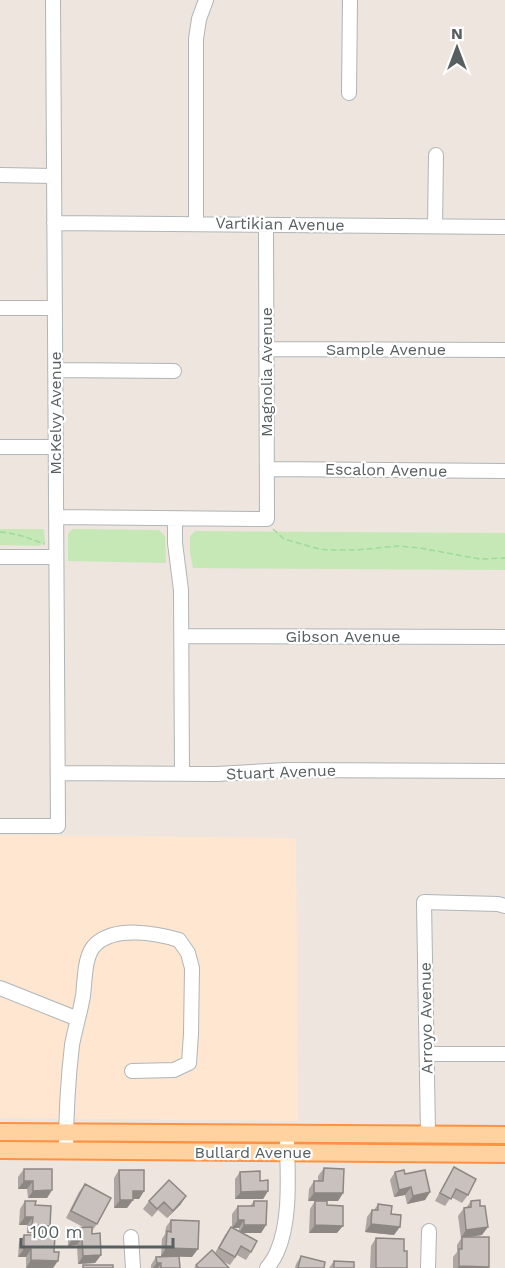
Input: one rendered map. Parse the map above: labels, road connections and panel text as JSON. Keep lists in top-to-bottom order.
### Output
{
  "streets": {
    "main road": ["Bullard Avenue"],
    "street": [
      "Vartikian Avenue",
      "Sample Avenue",
      "Magnolia Avenue",
      "McKelvy Avenue",
      "Escalon Avenue",
      "Gibson Avenue",
      "Stuart Avenue",
      "Arroyo Avenue"
    ]
  },
  "crossings": [
    ["Vartikian Avenue", "Magnolia Avenue"],
    ["Vartikian Avenue", "McKelvy Avenue"],
    ["Sample Avenue", "Magnolia Avenue"],
    ["Magnolia Avenue", "Escalon Avenue"],
    ["McKelvy Avenue", "Stuart Avenue"],
    ["Arroyo Avenue", "Bullard Avenue"]
  ],
  "scale_bar": "100 m",
  "north": "top"
}
